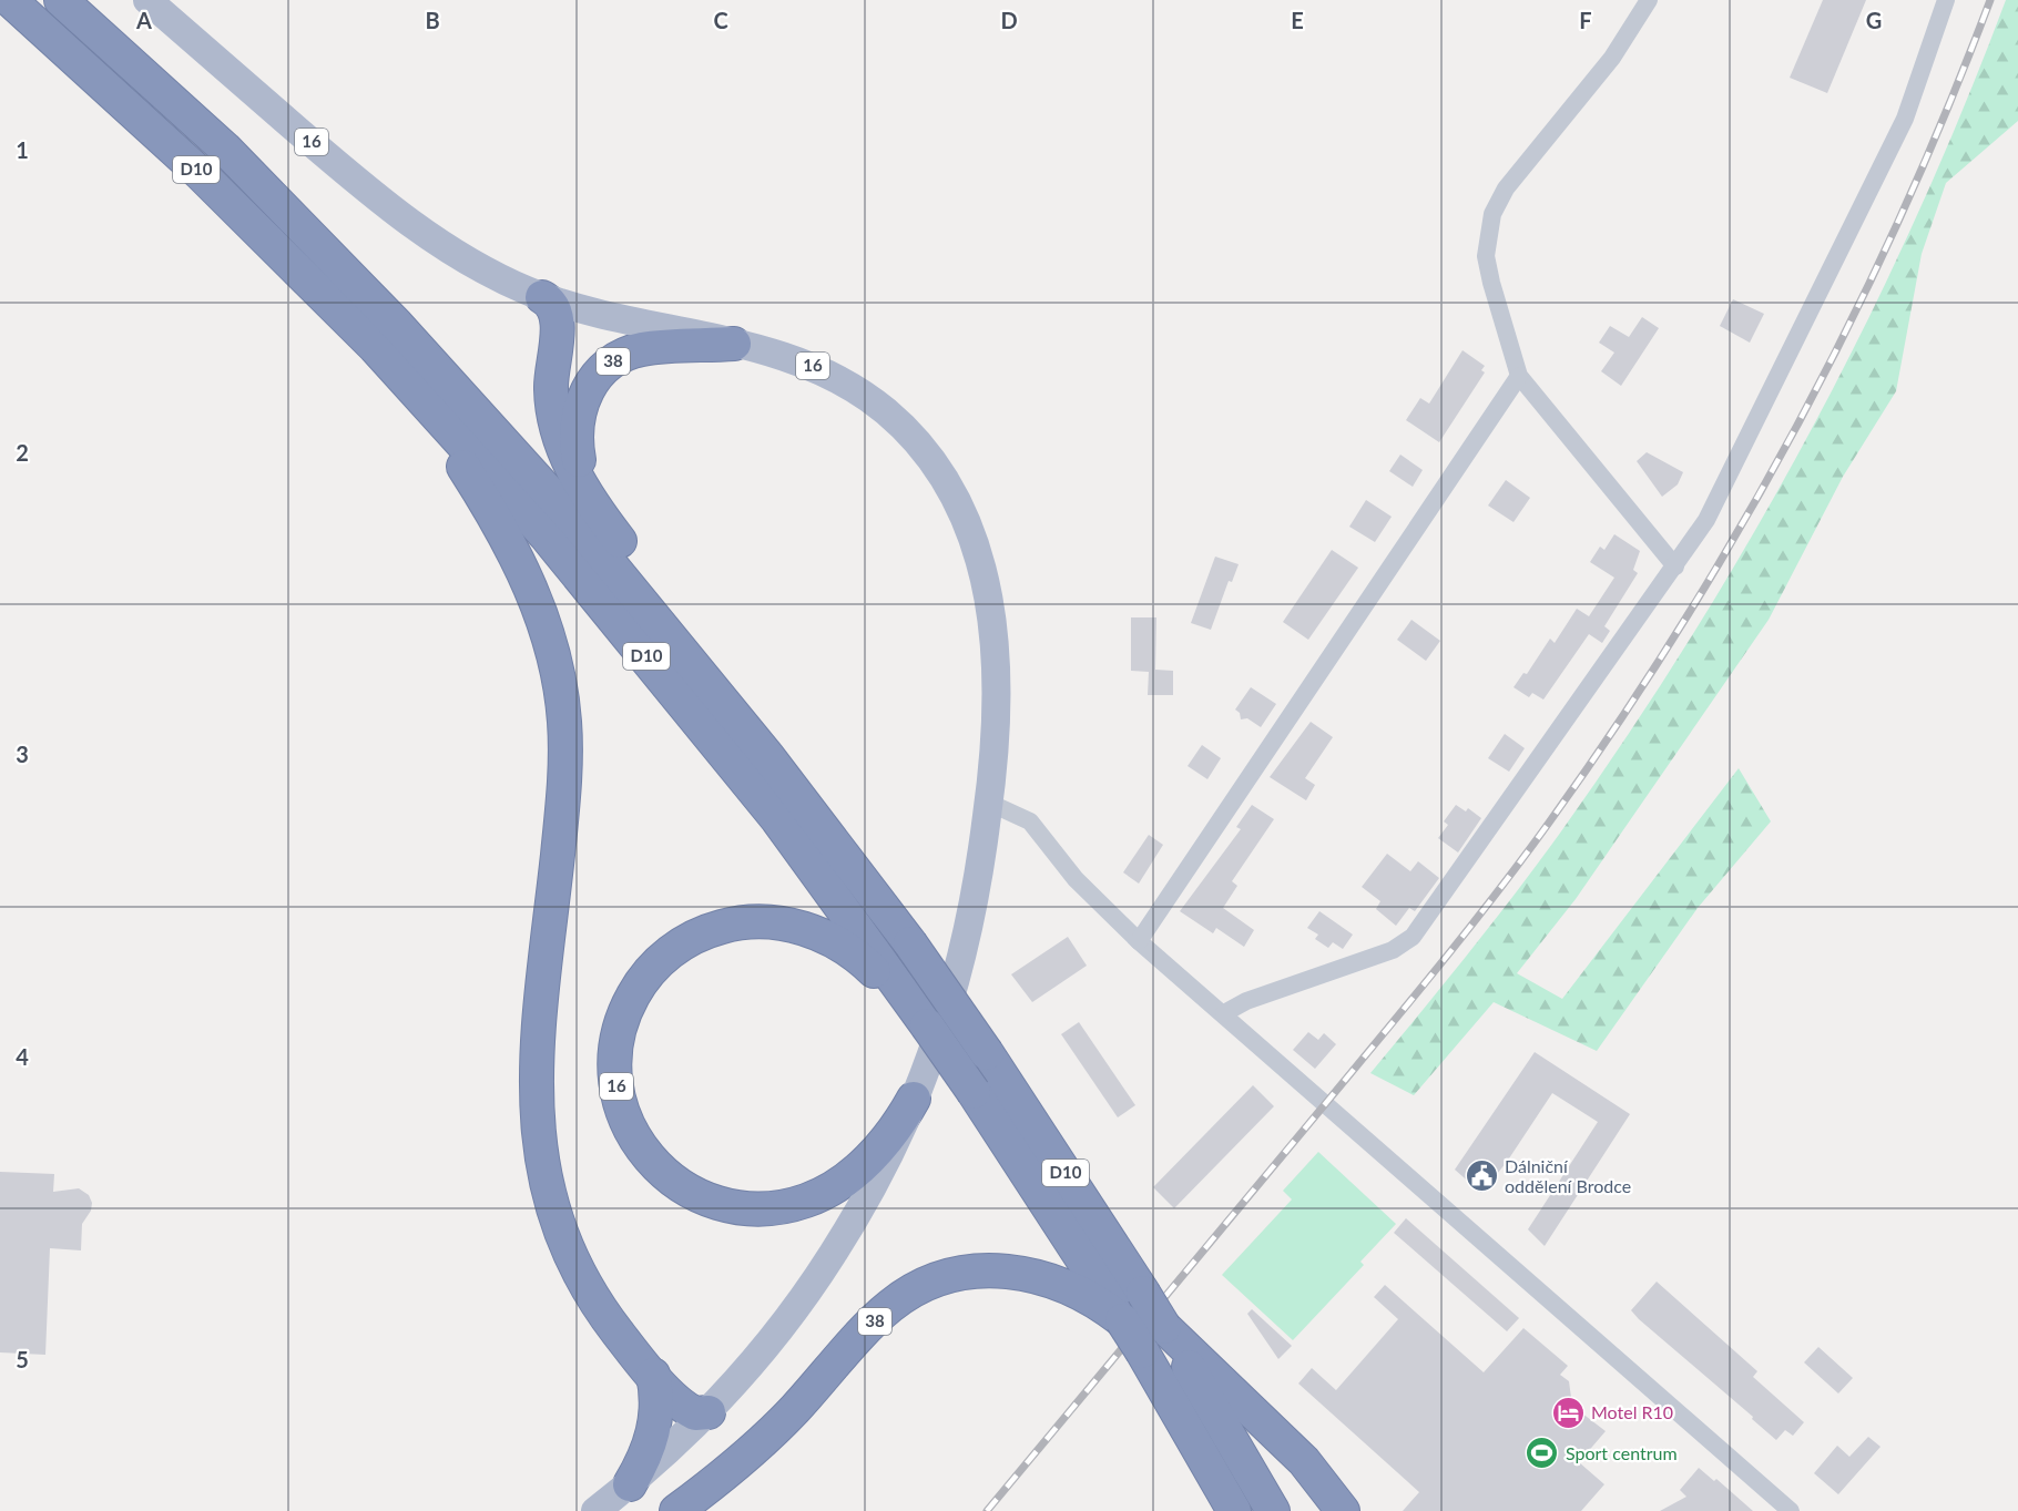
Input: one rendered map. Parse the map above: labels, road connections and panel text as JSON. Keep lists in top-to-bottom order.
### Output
{
  "streets": {
    "highway": ["16", "D10", "38"]
  },
  "crossings": [
    ["16", "D10"],
    ["16", "38"],
    ["D10", "38"]
  ],
  "places": {
    "public building": ["Dálniční oddělení Brodce"],
    "hotel": ["Motel R10"],
    "sports": ["Sport centrum"]
  },
  "grid": {
    "columns": [
      "A",
      "B",
      "C",
      "D",
      "E",
      "F",
      "G"
    ],
    "rows": [
      "1",
      "2",
      "3",
      "4",
      "5"
    ]
  }
}
